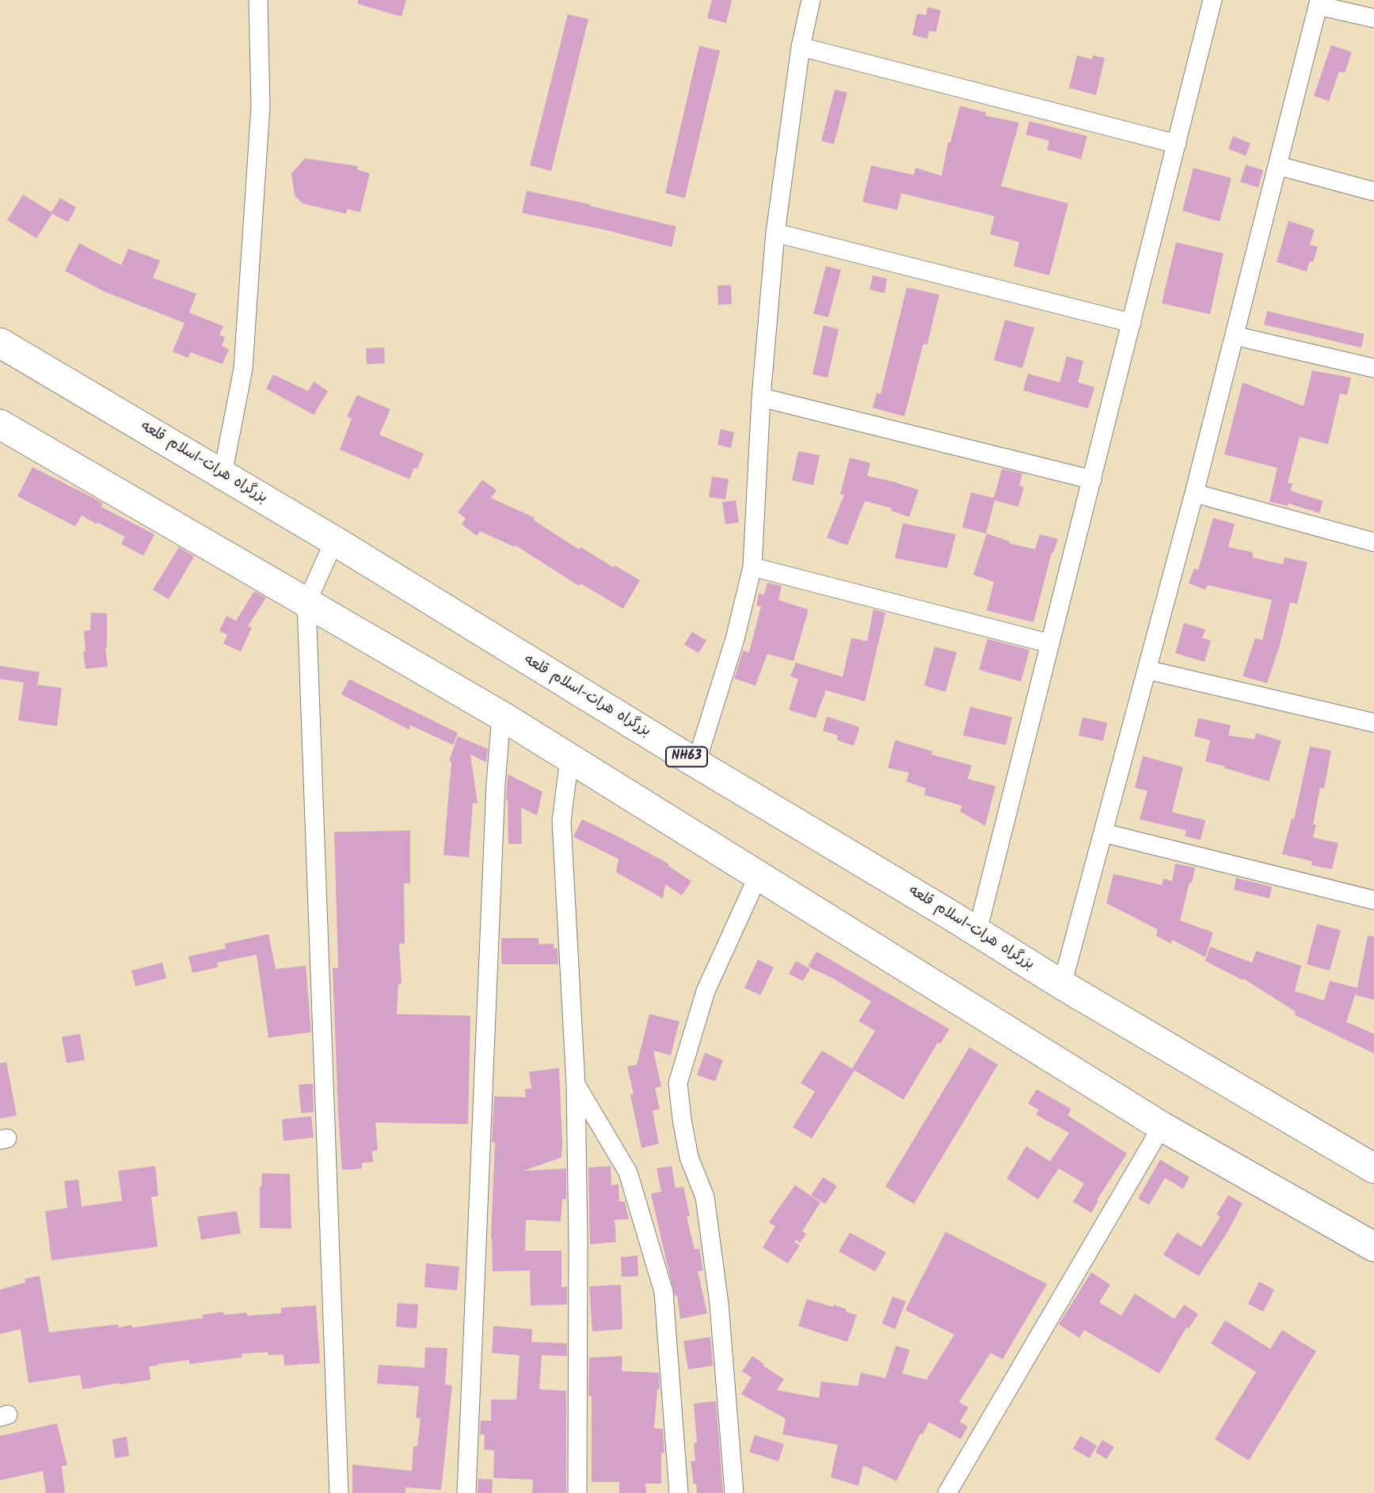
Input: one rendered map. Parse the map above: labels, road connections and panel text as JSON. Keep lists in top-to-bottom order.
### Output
{
  "streets": {
    "highway": ["بزرگراه هرات-اسلام قلعه", "NH63"]
  }
}
